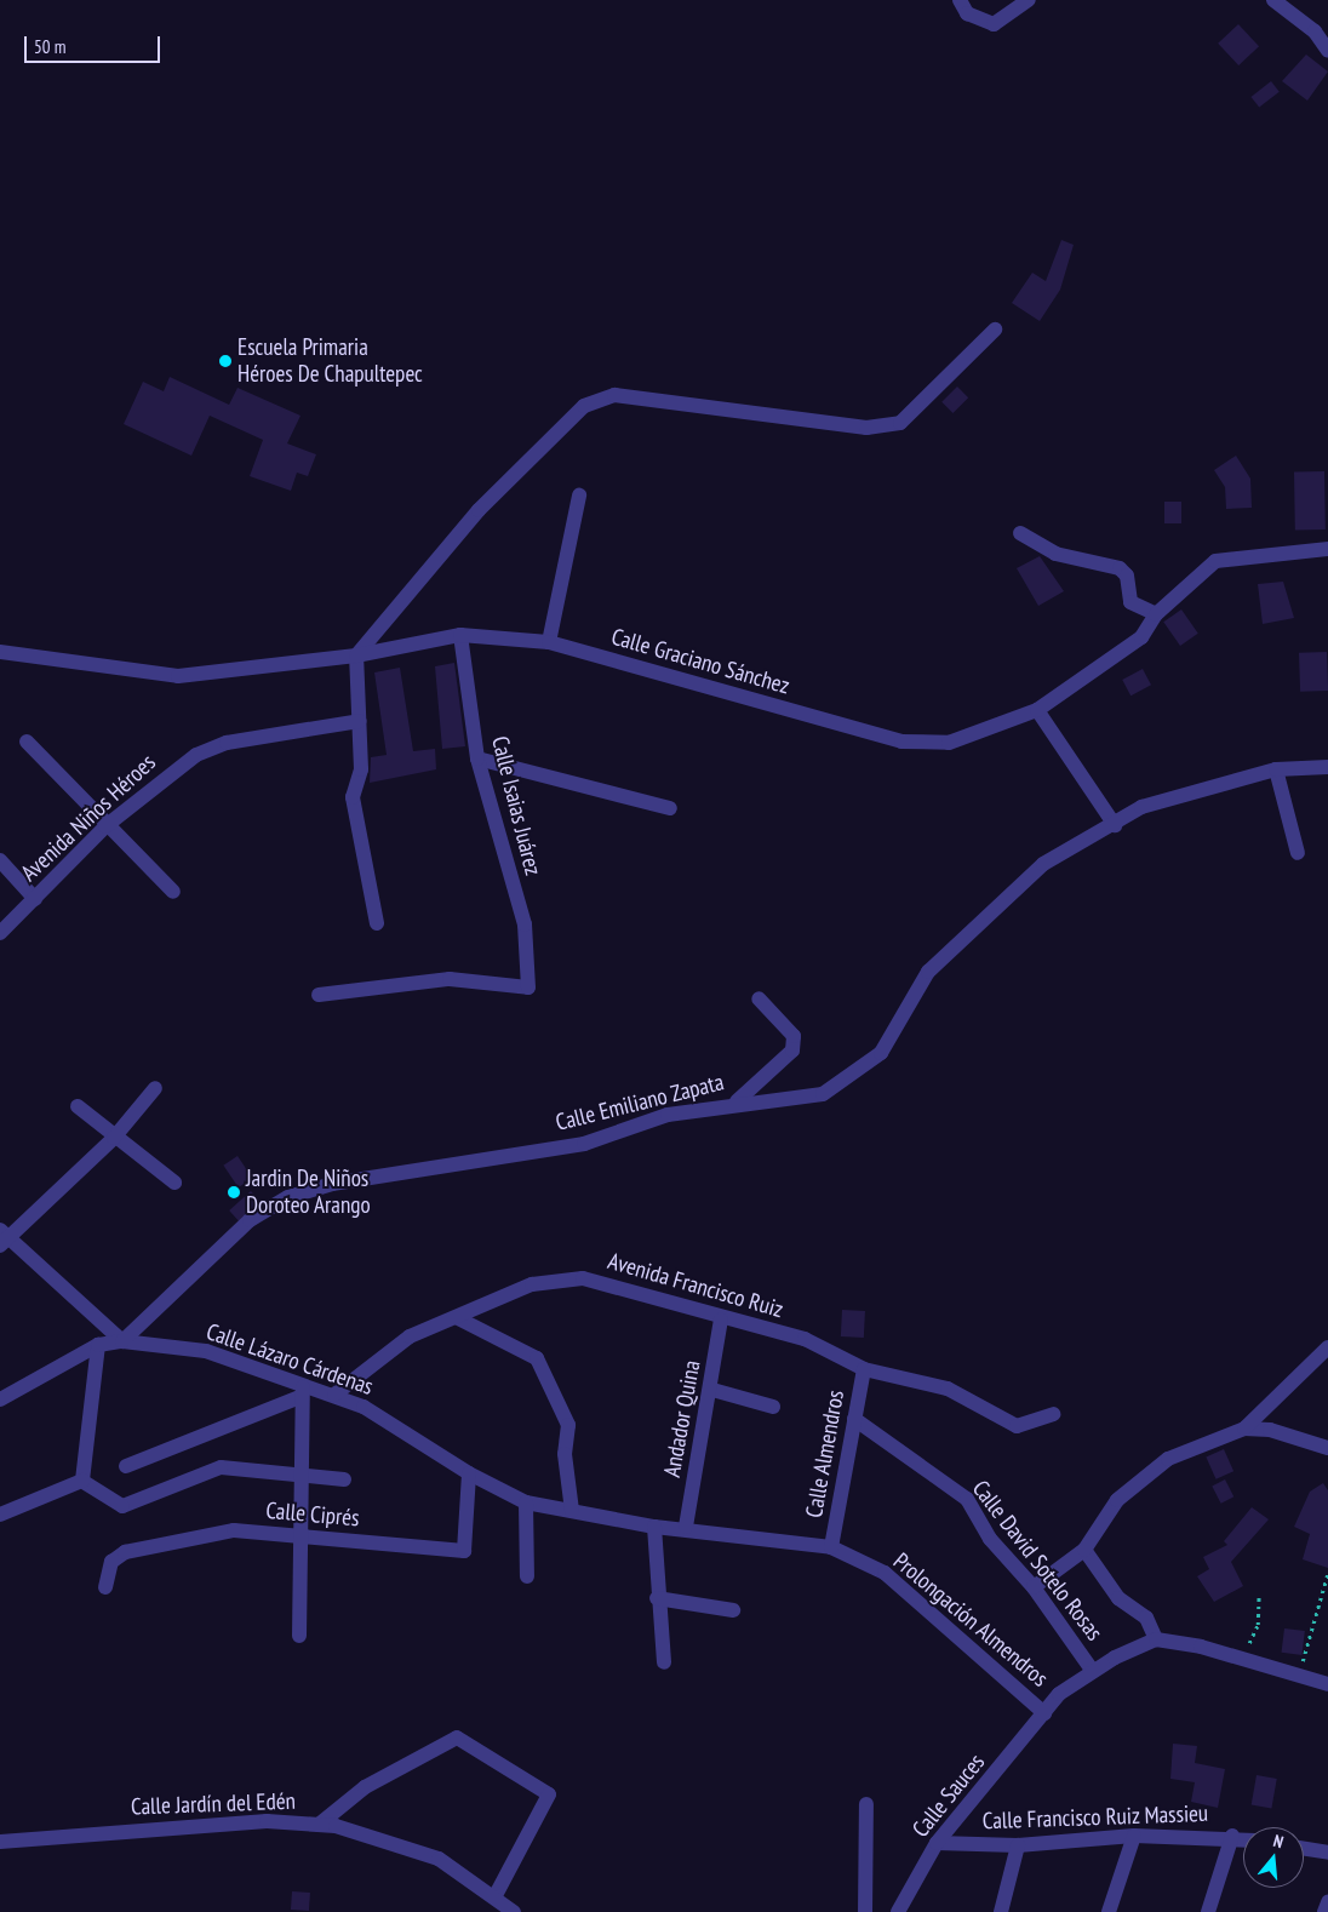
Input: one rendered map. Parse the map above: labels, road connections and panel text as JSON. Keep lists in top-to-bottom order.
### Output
{
  "streets": {
    "street": [
      "Calle Graciano Sánchez",
      "Calle Isaias Juárez",
      "Avenida Niños Héroes",
      "Calle Emiliano Zapata",
      "Avenida Francisco Ruiz",
      "Calle Lázaro Cárdenas",
      "Andador Quina",
      "Calle Almendros",
      "Calle Ciprés",
      "Calle David Sotelo Rosas",
      "Prolongación Almendros",
      "Calle Sauces",
      "Calle Jardín del Edén",
      "Calle Francisco Ruiz Massieu"
    ]
  },
  "crossings": [
    ["Calle Graciano Sánchez", "Calle Isaias Juárez"],
    ["Calle Emiliano Zapata", "Calle Lázaro Cárdenas"],
    ["Avenida Francisco Ruiz", "Calle Lázaro Cárdenas"],
    ["Avenida Francisco Ruiz", "Andador Quina"],
    ["Avenida Francisco Ruiz", "Calle Almendros"],
    ["Calle Lázaro Cárdenas", "Calle Ciprés"],
    ["Calle Lázaro Cárdenas", "Prolongación Almendros"],
    ["Andador Quina", "Prolongación Almendros"],
    ["Calle Almendros", "Calle David Sotelo Rosas"],
    ["Calle Almendros", "Prolongación Almendros"],
    ["Calle David Sotelo Rosas", "Calle Sauces"],
    ["Prolongación Almendros", "Calle Sauces"],
    ["Calle Sauces", "Calle Francisco Ruiz Massieu"]
  ],
  "places": ["Escuela Primaria Héroes De Chapultepec", "Jardin De Niños Doroteo Arango"],
  "scale_bar": "50 m",
  "north": "top"
}
